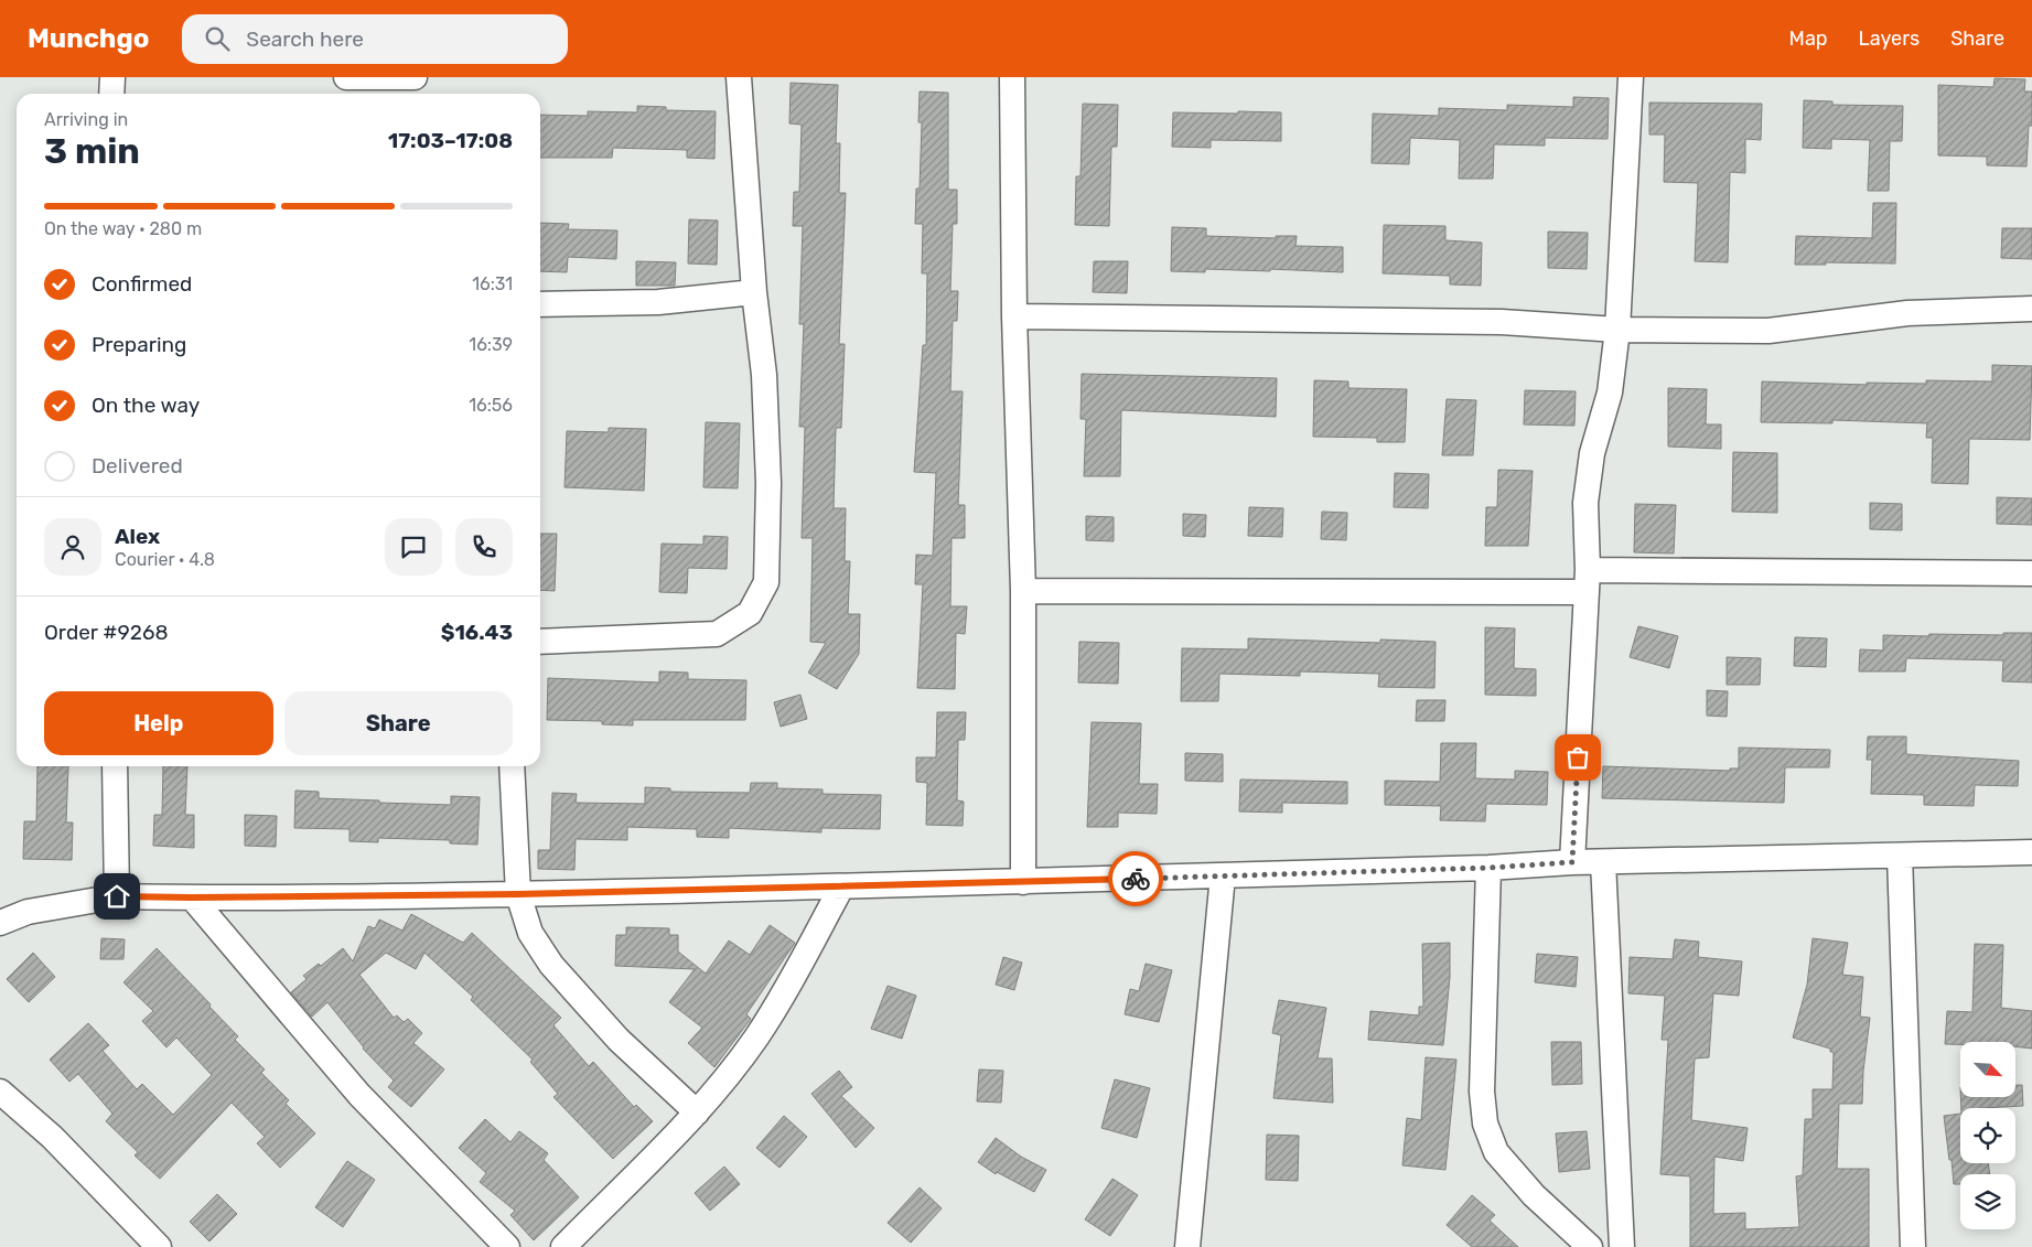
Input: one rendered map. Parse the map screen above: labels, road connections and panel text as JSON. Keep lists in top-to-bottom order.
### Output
{
  "north": "bottom right",
  "page": {
    "header": "Munchgo",
    "search": "Search here",
    "nav": ["Map", "Layers", "Share"],
    "heading": ["3 min", "Arriving in", "17:03–17:08"],
    "panel": [
      "Alex",
      "Courier · 4.8",
      "Order #9268",
      "$16.43"
    ],
    "bar": "On the way · 280 m",
    "list": [
      ["Confirmed", "16:31"],
      ["Preparing", "16:39"],
      ["On the way", "16:56"],
      "Delivered"
    ],
    "buttons": ["Help", "Share"]
  }
}
